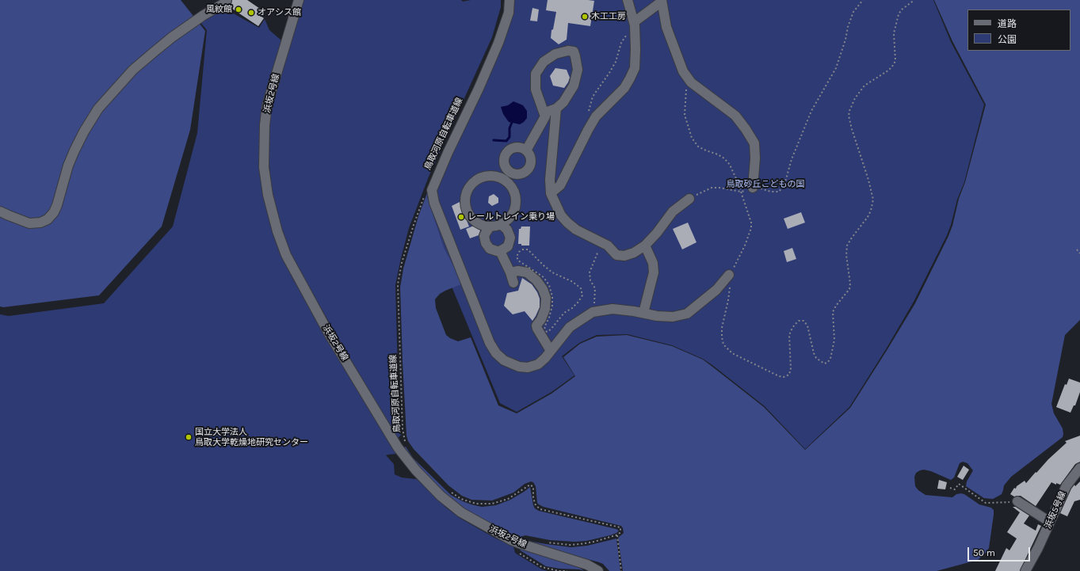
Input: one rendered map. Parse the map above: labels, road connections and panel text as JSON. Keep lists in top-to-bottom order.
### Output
{
  "streets": {
    "street": ["浜坂2号線", "浜坂5号線"],
    "path": ["鳥取河原自転車道線"]
  },
  "parks": ["鳥取砂丘こどもの国"],
  "places": [
    "風紋館",
    "オアシス館",
    "木工工房",
    "レールトレイン乗り場",
    "国立大学法人 鳥取大学乾燥地研究センター"
  ],
  "legend": ["道路", "公園"],
  "scale_bar": "50 m"
}
